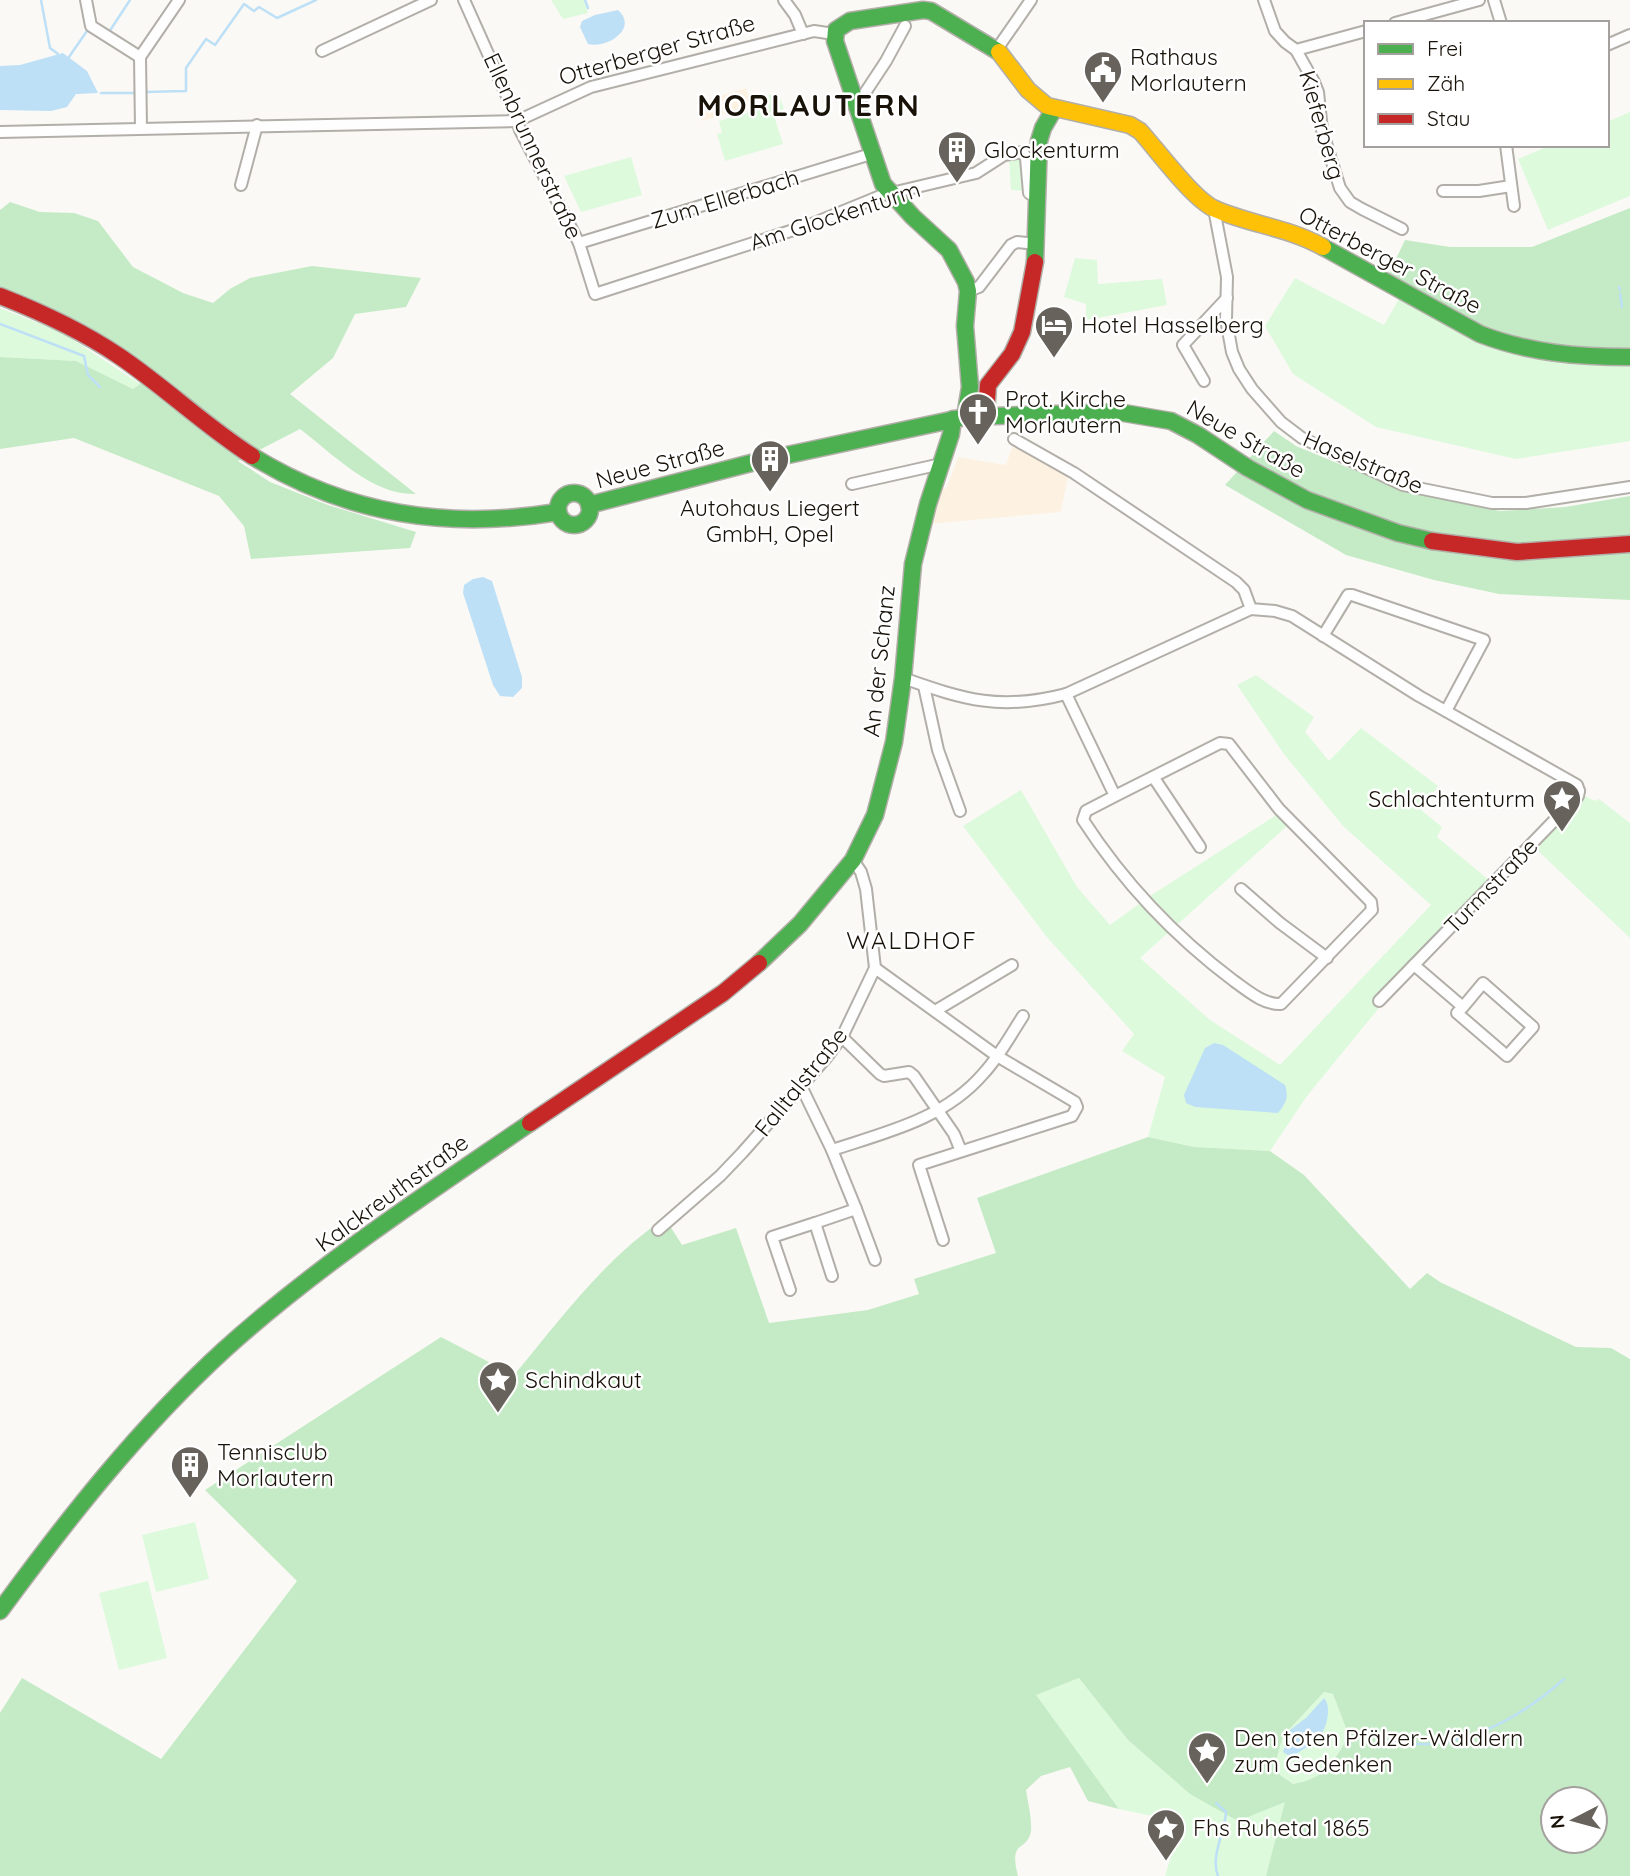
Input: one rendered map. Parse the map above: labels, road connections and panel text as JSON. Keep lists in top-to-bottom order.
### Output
{
  "streets": {
    "street": [
      "Otterberger Straße",
      "Kieferberg",
      "Ellenbrunnerstraße",
      "Zum Ellerbach",
      "Am Glockenturm",
      "Neue Straße",
      "Haselstraße",
      "An der Schanz",
      "Turmstraße",
      "Falltalstraße",
      "Kalckreuthstraße"
    ]
  },
  "crossings": [
    ["Otterberger Straße", "Ellenbrunnerstraße"],
    ["Otterberger Straße", "Haselstraße"],
    ["Ellenbrunnerstraße", "Zum Ellerbach"],
    ["Ellenbrunnerstraße", "Am Glockenturm"],
    ["Neue Straße", "An der Schanz"],
    ["An der Schanz", "Kalckreuthstraße"]
  ],
  "districts": ["MORLAUTERN", "WALDHOF"],
  "places": {
    "public building": ["Rathaus Morlautern"],
    "building": ["Glockenturm", "Autohaus Liegert GmbH, Opel", "Tennisclub Morlautern"],
    "hotel": ["Hotel Hasselberg"],
    "church": ["Prot. Kirche Morlautern"],
    "place": [
      "Schlachtenturm",
      "Schindkaut",
      "Den toten Pfälzer-Wäldlern zum Gedenken",
      "Fhs Ruhetal 1865"
    ]
  },
  "legend": ["Frei", "Zäh", "Stau"],
  "north": "left"
}
